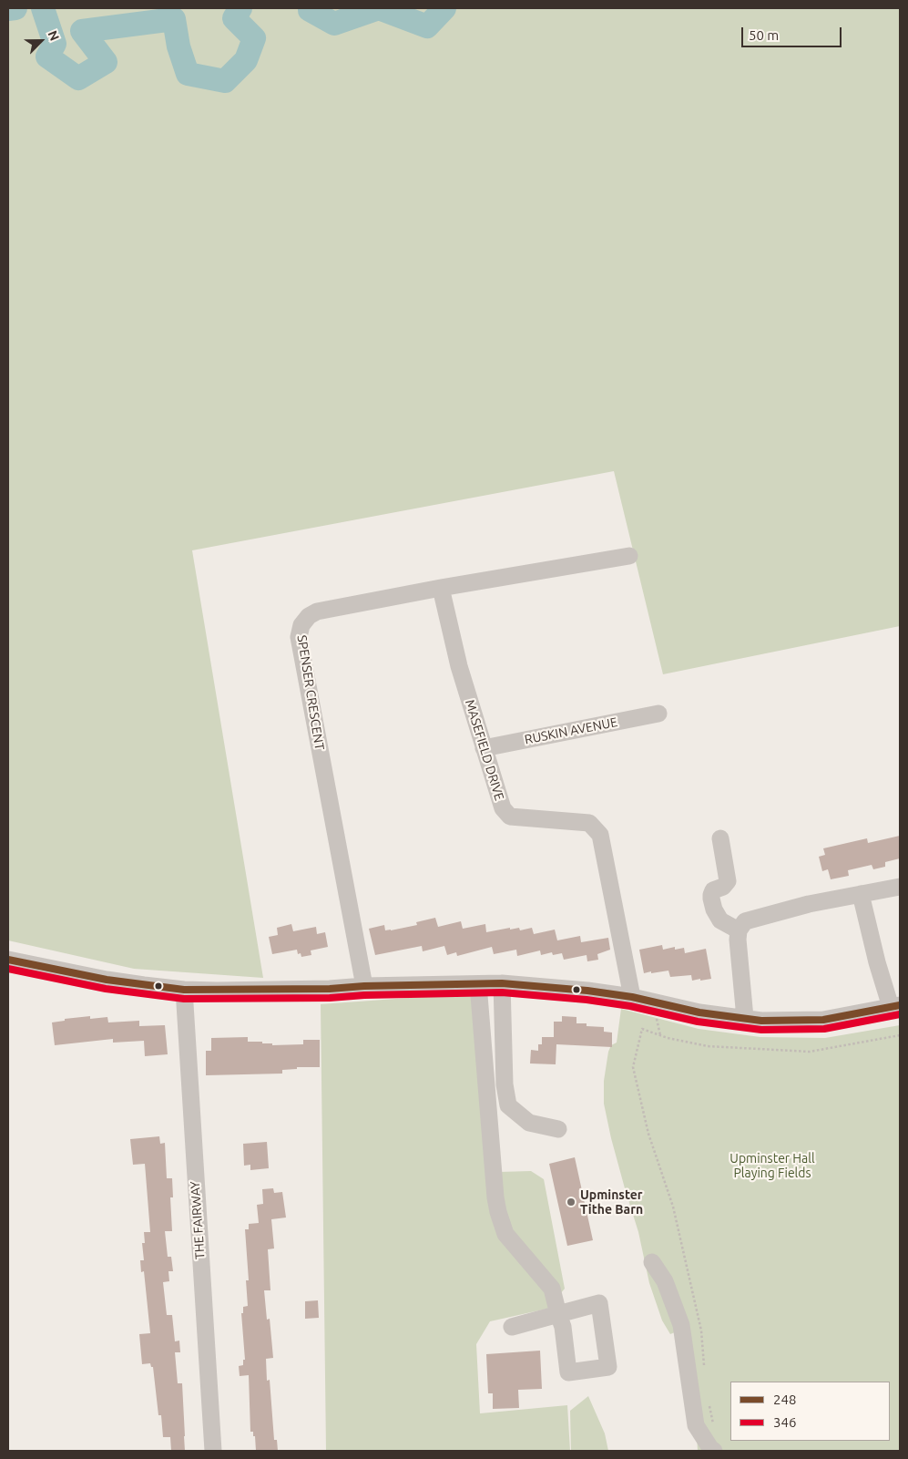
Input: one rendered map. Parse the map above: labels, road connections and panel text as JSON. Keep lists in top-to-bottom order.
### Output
{
  "streets": {
    "street": [
      "SPENSER CRESCENT",
      "RUSKIN AVENUE",
      "MASEFIELD DRIVE",
      "THE FAIRWAY"
    ]
  },
  "crossings": [
    ["SPENSER CRESCENT", "MASEFIELD DRIVE"],
    ["RUSKIN AVENUE", "MASEFIELD DRIVE"]
  ],
  "parks": ["Upminster Hall Playing Fields"],
  "places": ["Upminster Tithe Barn"],
  "lines": ["transit line 248", "transit line 346"],
  "legend": ["248", "346"],
  "scale_bar": "50 m",
  "north": "top right"
}
